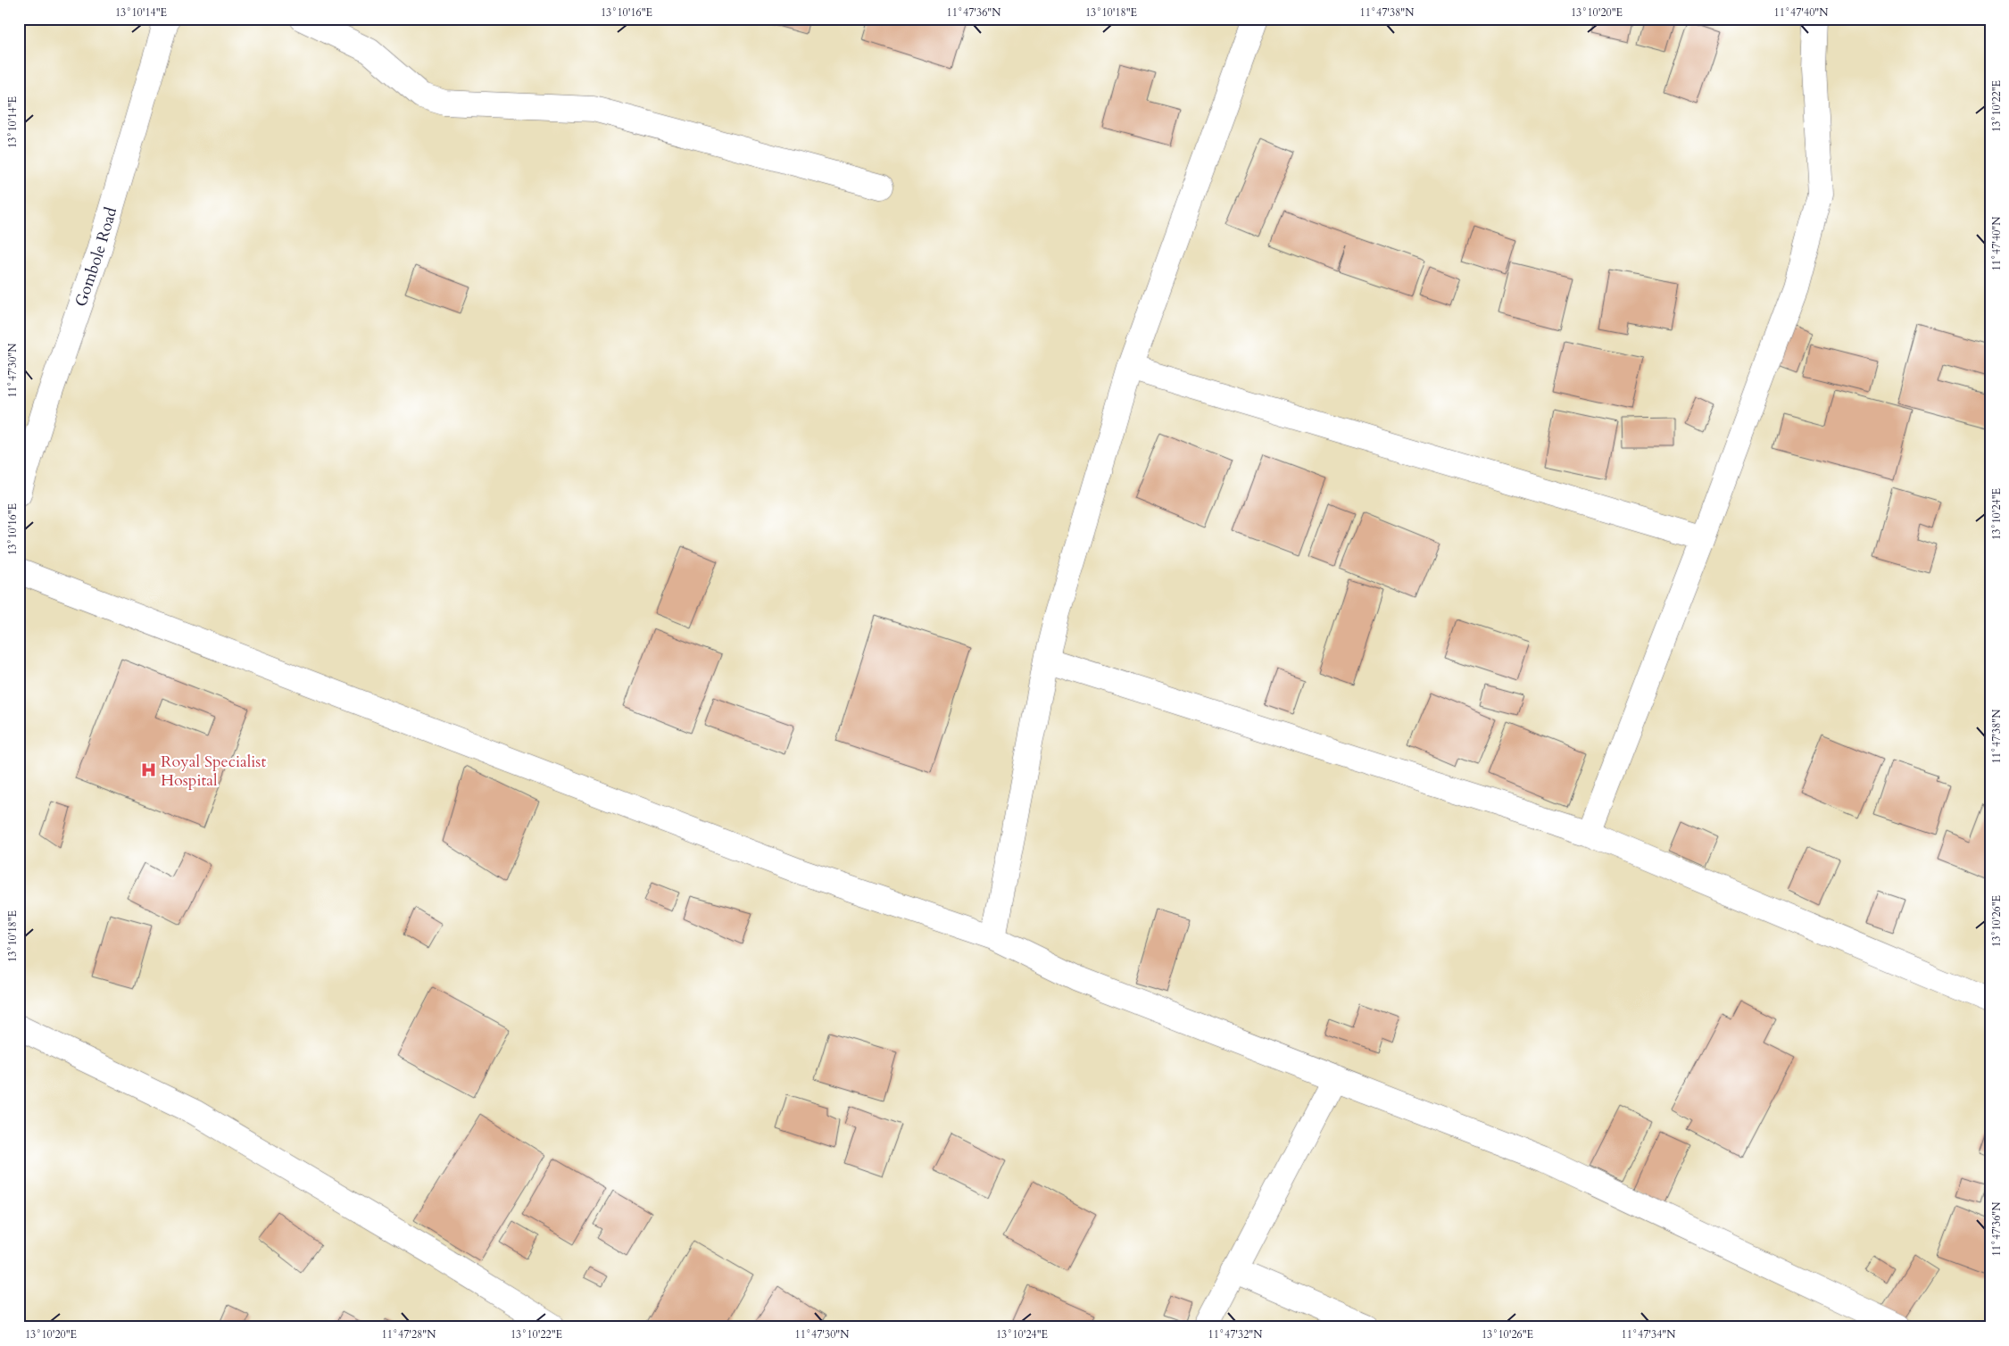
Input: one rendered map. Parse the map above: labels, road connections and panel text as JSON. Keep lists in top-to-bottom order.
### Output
{
  "streets": {
    "street": ["Gombole Road"]
  },
  "places": {
    "hospital": ["Royal Specialist Hospital"]
  },
  "coordinates": [
    "13°10'14\"E",
    "13°10'16\"E",
    "11°47'36\"N",
    "13°10'18\"E",
    "11°47'38\"N",
    "13°10'20\"E",
    "11°47'40\"N",
    "13°10'22\"E",
    "11°47'30\"N",
    "13°10'24\"E",
    "13°10'26\"E",
    "11°47'28\"N",
    "11°47'32\"N",
    "11°47'34\"N"
  ]
}
